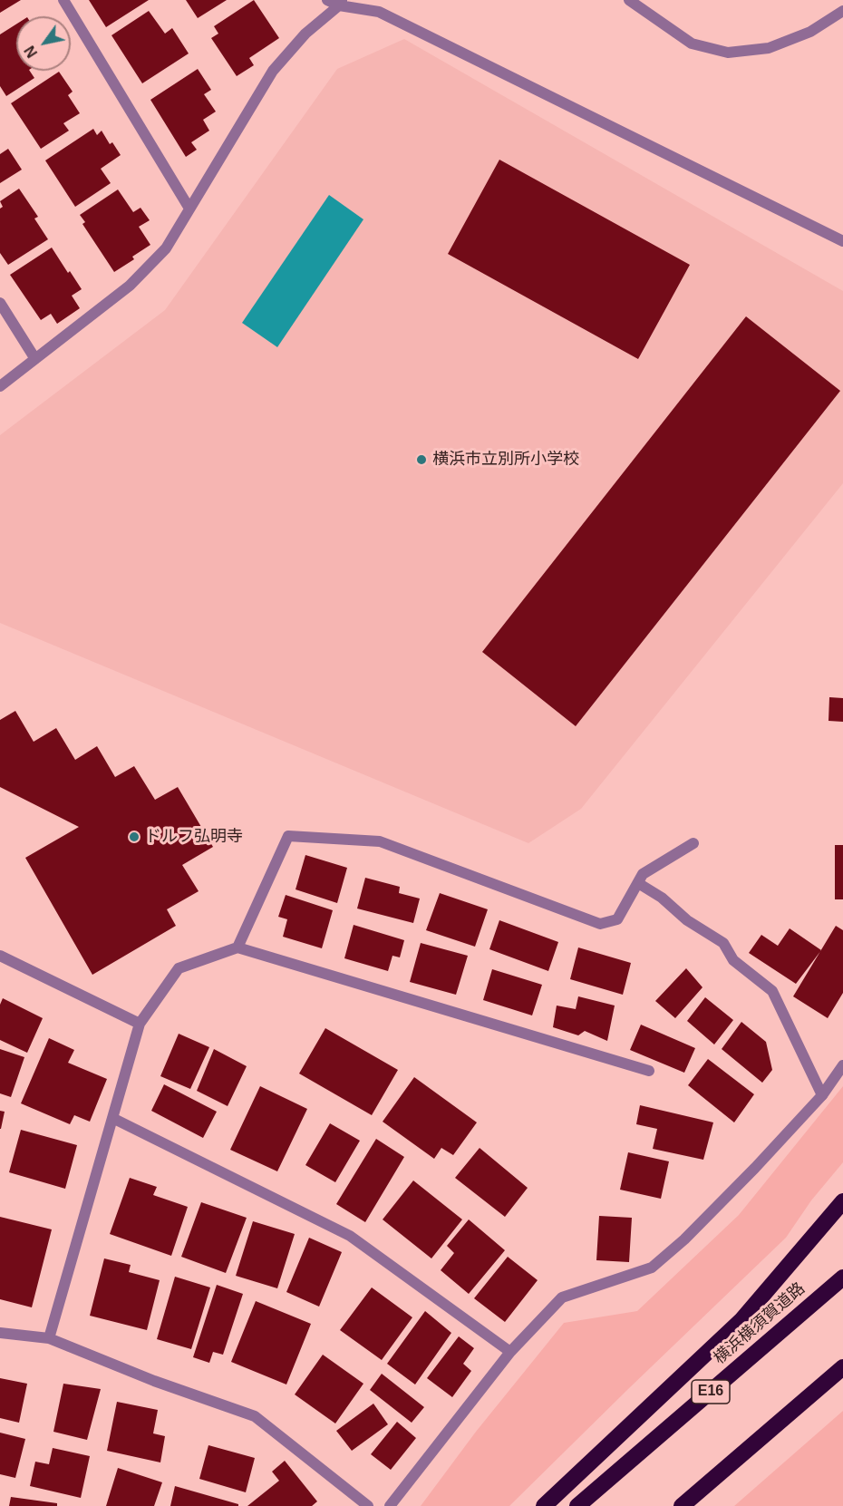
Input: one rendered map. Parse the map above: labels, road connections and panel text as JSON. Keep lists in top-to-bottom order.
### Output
{
  "streets": {
    "highway": ["横浜横須賀道路", "E16"]
  },
  "places": ["横浜市立別所小学校", "ドルフ弘明寺"],
  "north": "bottom left"
}
